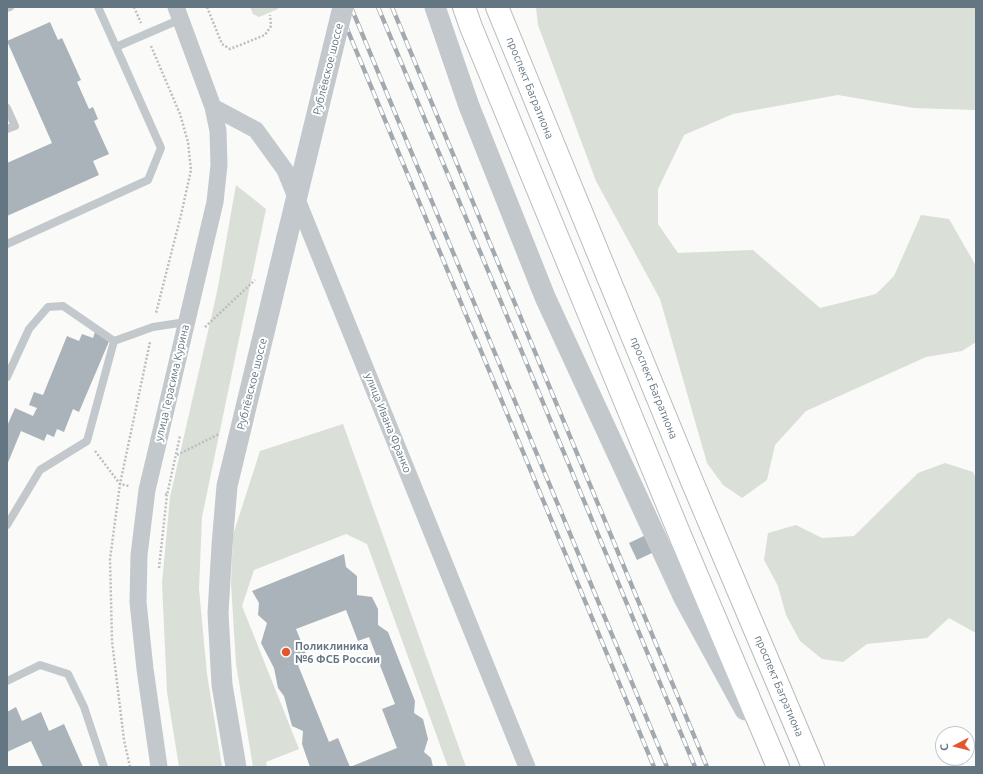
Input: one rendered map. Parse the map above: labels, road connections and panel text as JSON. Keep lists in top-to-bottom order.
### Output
{
  "streets": {
    "main road": ["проспект Багратиона"],
    "street": ["Рублёвское шоссе", "улица Герасима Курина", "улица Ивана Франко"]
  },
  "crossings": [
    ["улица Герасима Курина", "улица Ивана Франко"]
  ],
  "places": ["Поликлиника №6 ФСБ России"],
  "north": "left"
}
